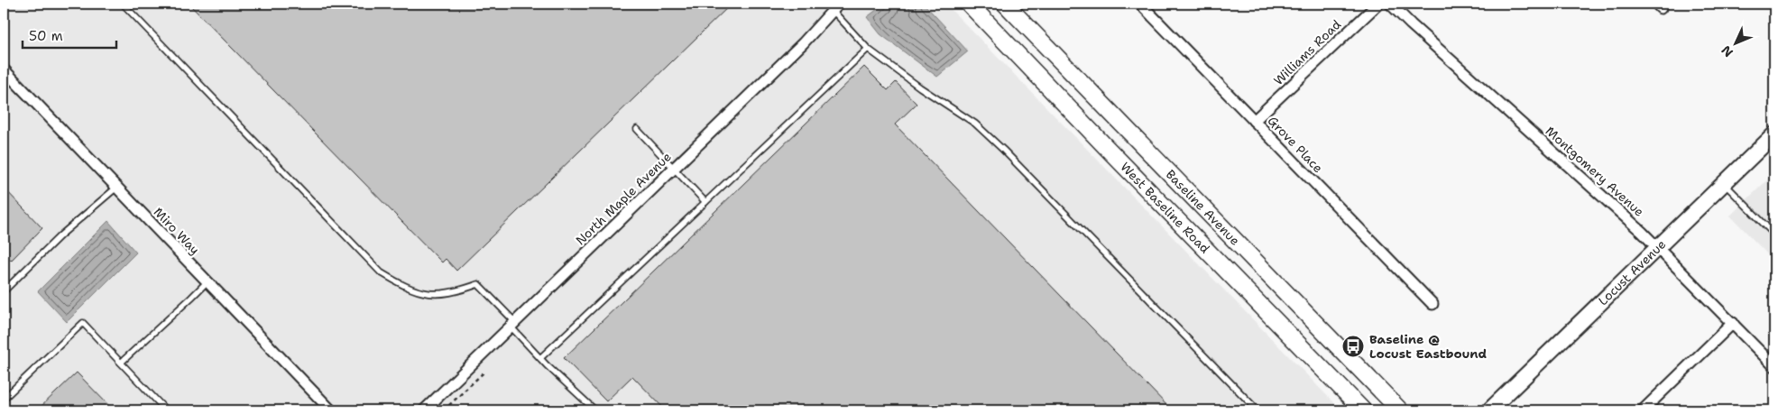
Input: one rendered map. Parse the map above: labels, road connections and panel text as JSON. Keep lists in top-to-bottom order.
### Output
{
  "streets": {
    "main road": ["West Baseline Road", "Baseline Avenue"],
    "street": [
      "Williams Road",
      "Grove Place",
      "Montgomery Avenue",
      "North Maple Avenue",
      "Miro Way",
      "Locust Avenue"
    ]
  },
  "crossings": [
    ["Williams Road", "Grove Place"],
    ["Montgomery Avenue", "Locust Avenue"]
  ],
  "places": {
    "bus stop": ["Baseline @ Locust Eastbound"]
  },
  "scale_bar": "50 m",
  "north": "bottom left"
}
